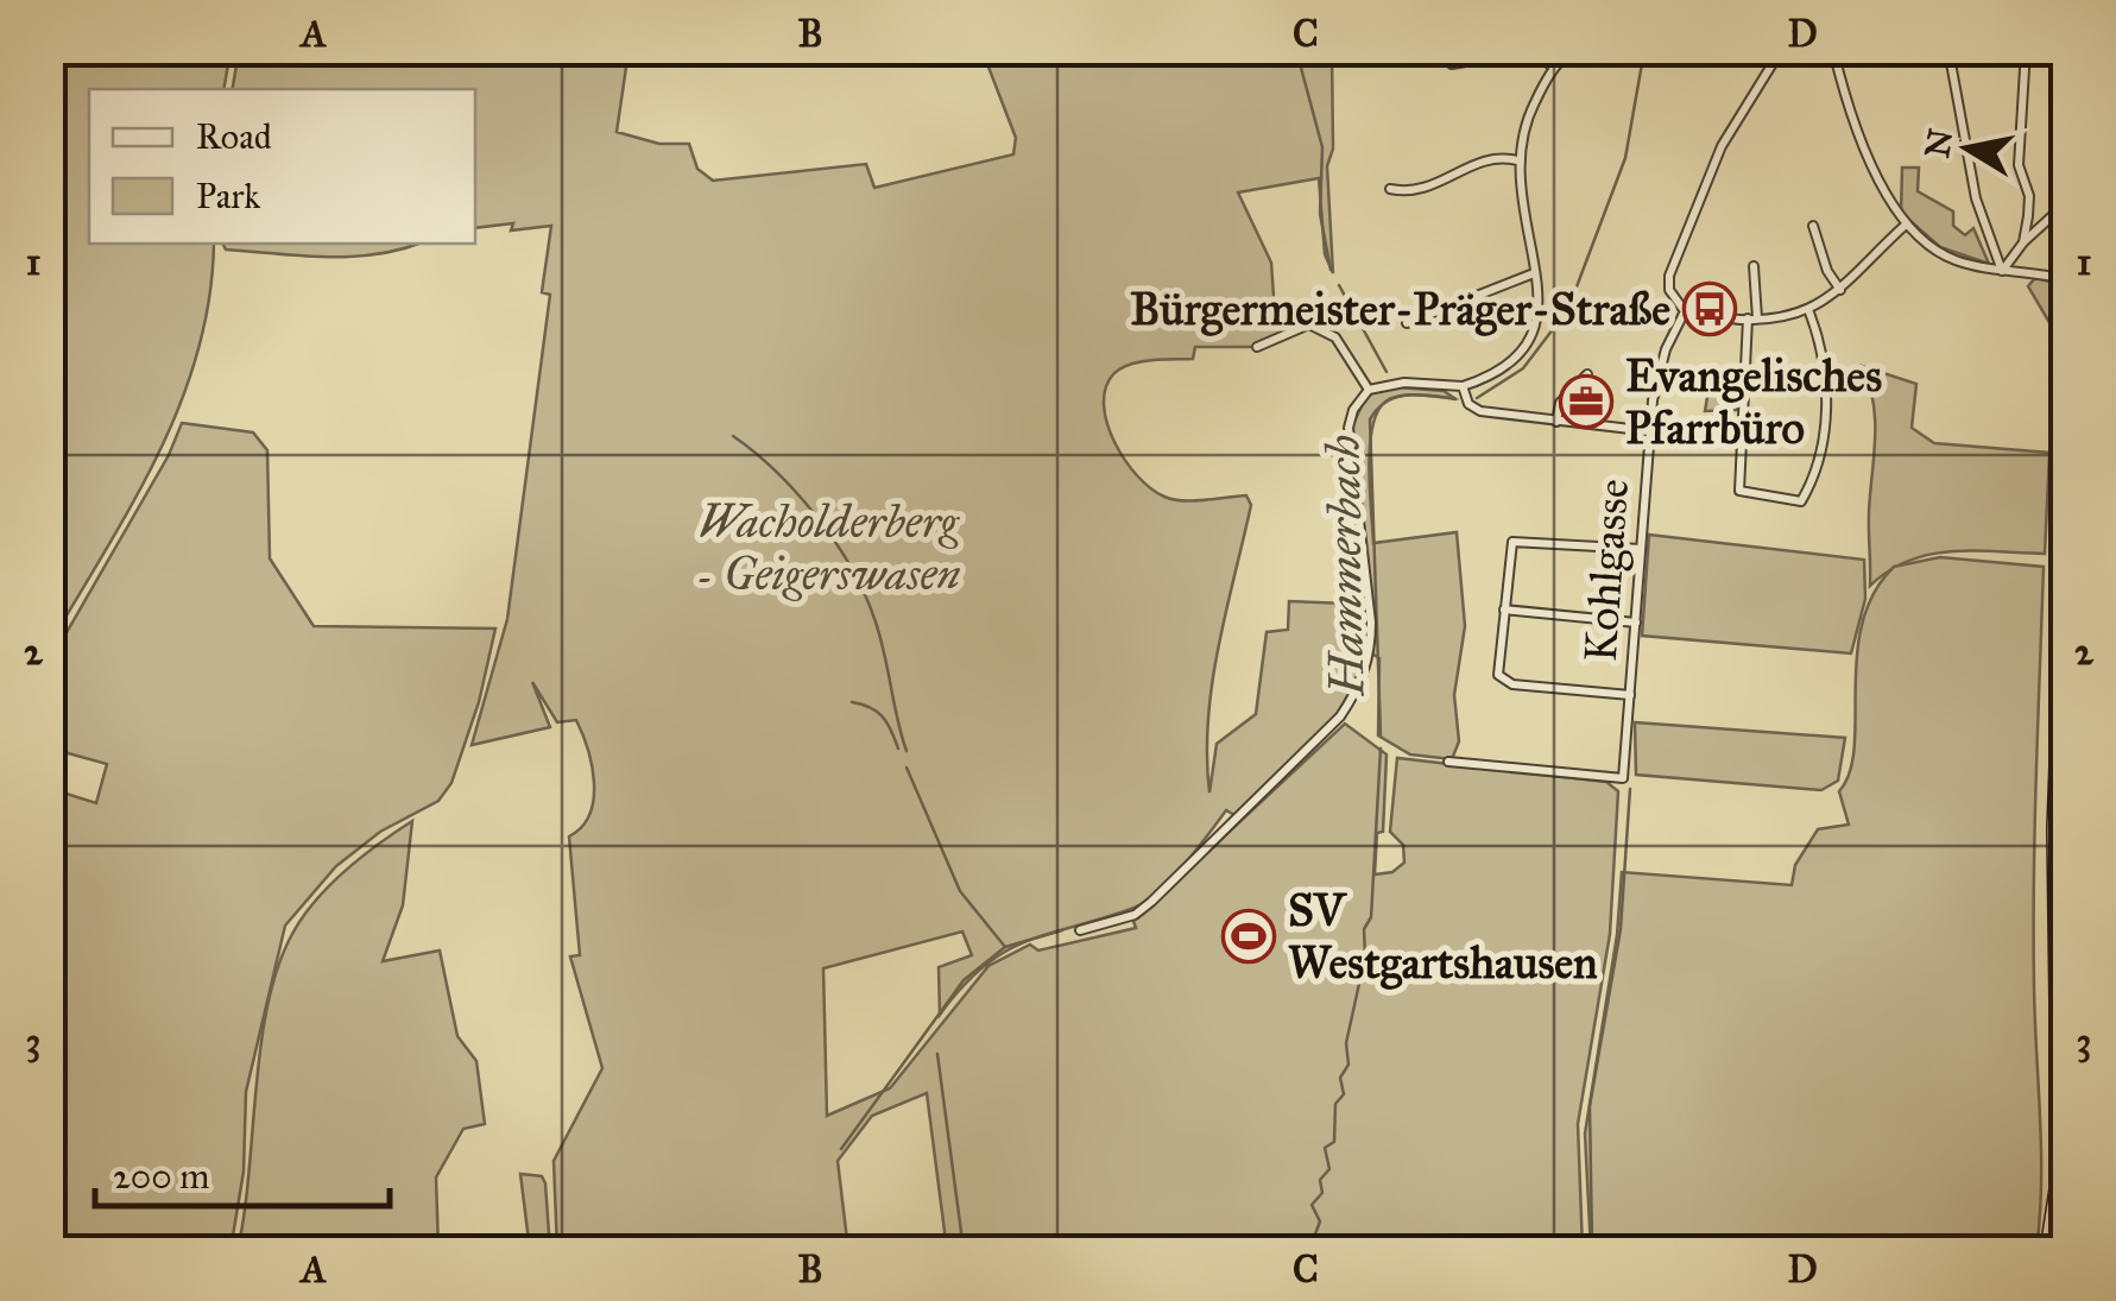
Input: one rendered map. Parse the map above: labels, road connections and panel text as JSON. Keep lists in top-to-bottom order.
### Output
{
  "streets": {
    "street": ["Kohlgasse"]
  },
  "water": ["Hammerbach"],
  "parks": ["Wacholderberg - Geigerswasen"],
  "places": {
    "bus stop": ["Bürgermeister-Präger-Straße"],
    "office": ["Evangelisches Pfarrbüro"],
    "sports": ["SV Westgartshausen"]
  },
  "legend": ["Road", "Park"],
  "scale_bar": "200 m",
  "north": "left",
  "grid": {
    "columns": [
      "A",
      "B",
      "C",
      "D"
    ],
    "rows": ["1", "2", "3"]
  }
}
